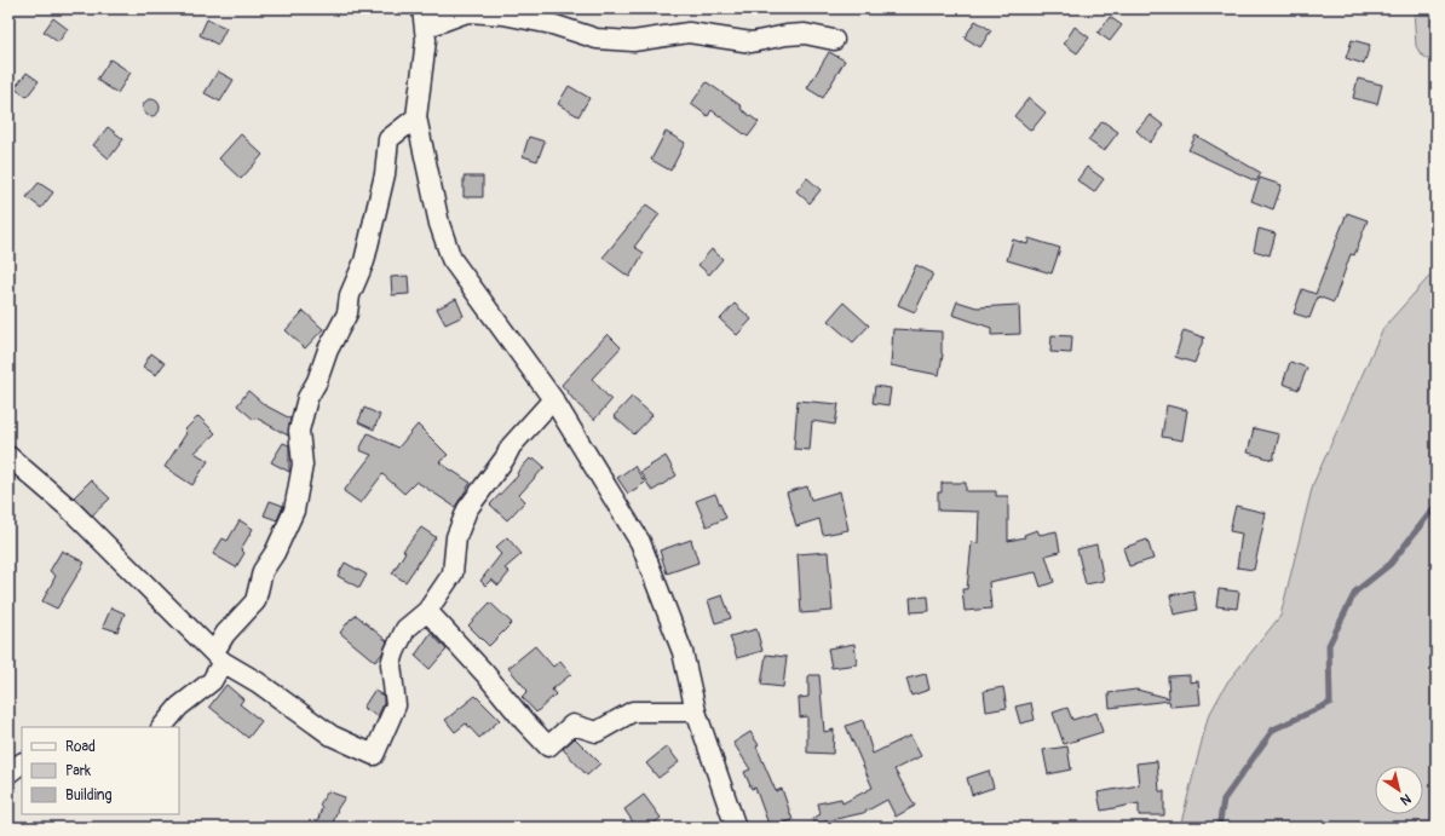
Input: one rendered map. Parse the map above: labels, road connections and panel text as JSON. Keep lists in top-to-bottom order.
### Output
{
  "legend": ["Road", "Park", "Building"],
  "north": "bottom right"
}
